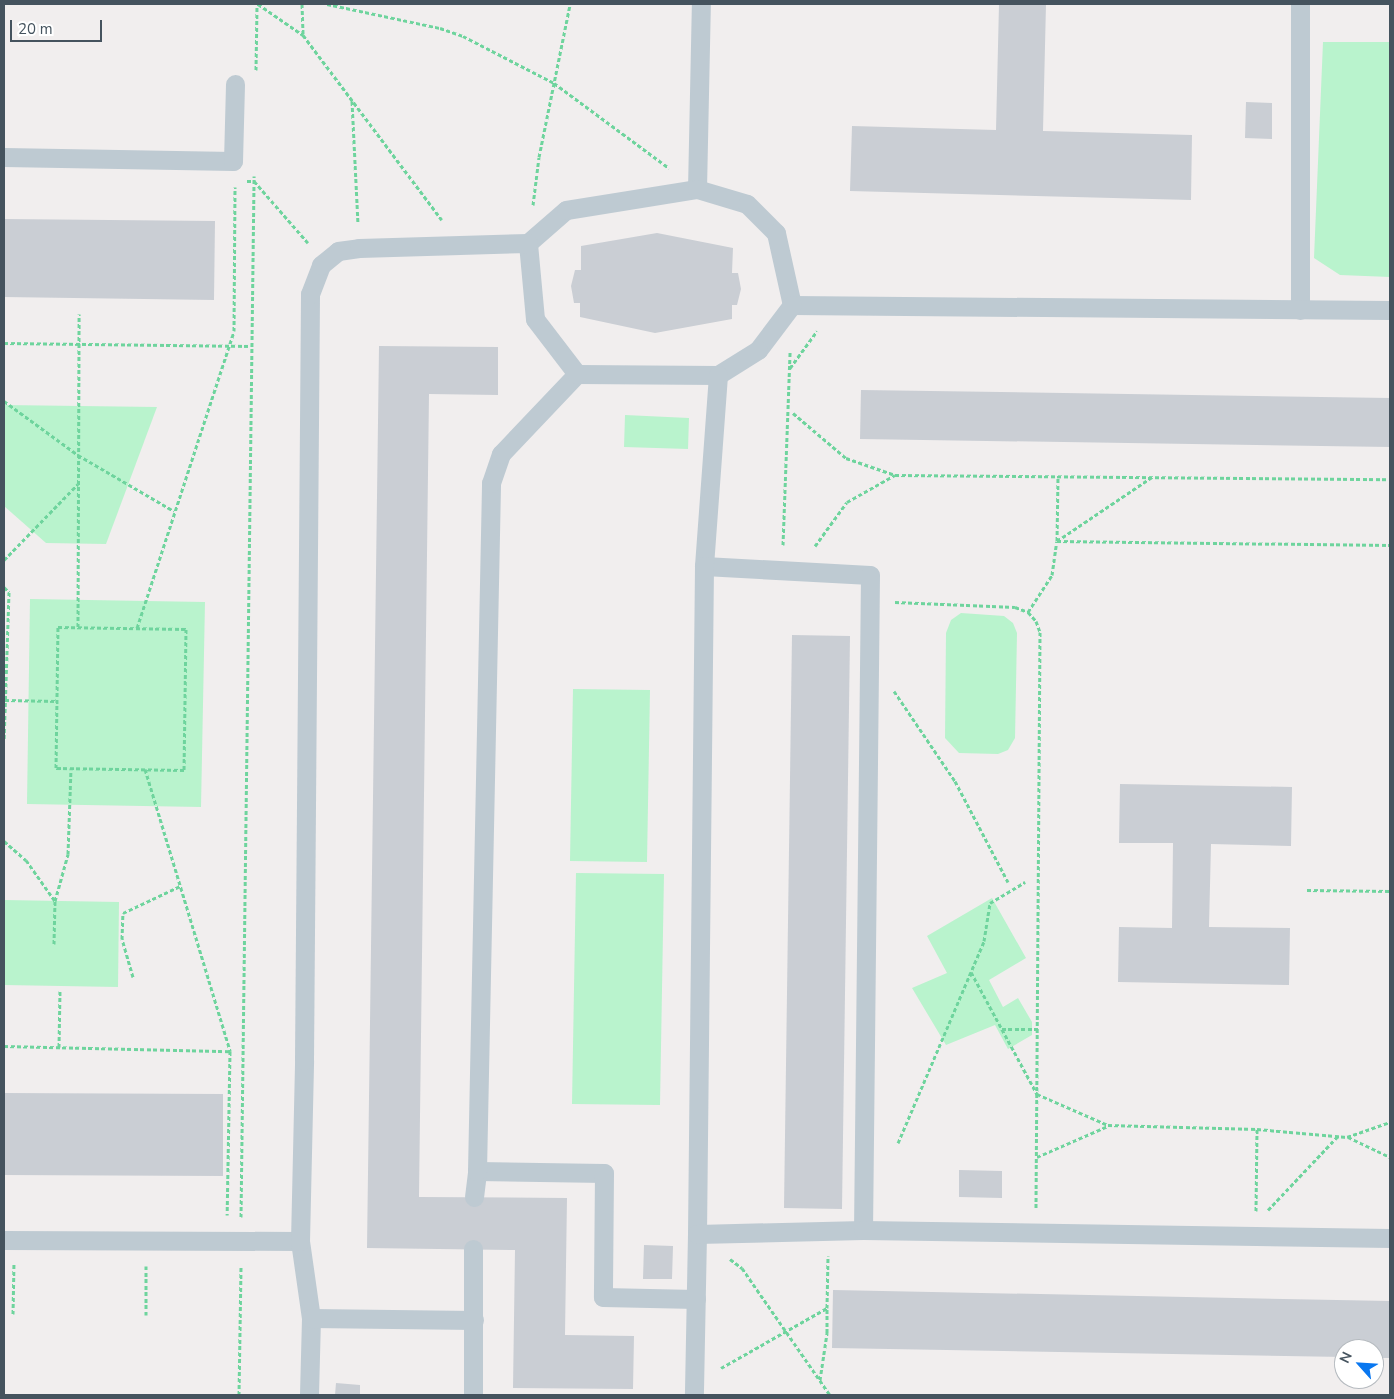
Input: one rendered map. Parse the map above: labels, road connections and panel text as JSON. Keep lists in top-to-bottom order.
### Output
{
  "scale_bar": "20 m",
  "north": "top left"
}
